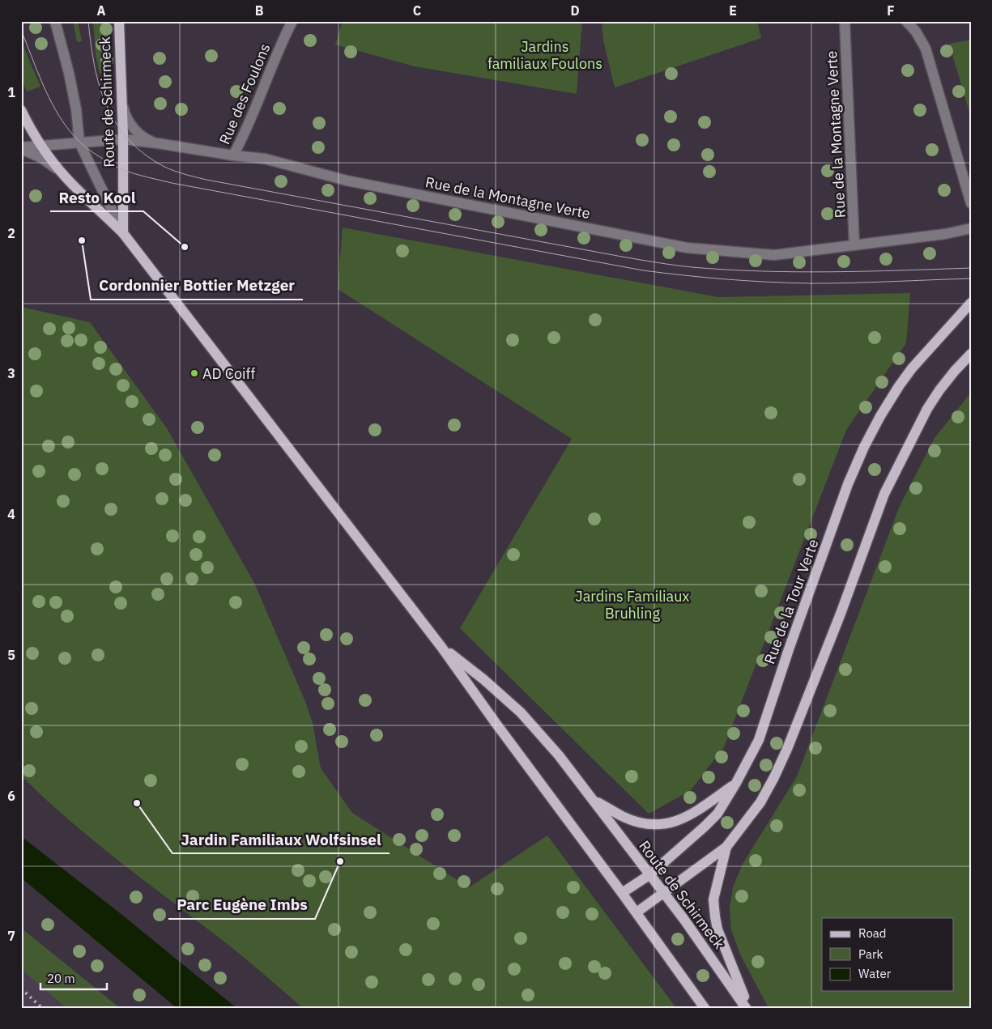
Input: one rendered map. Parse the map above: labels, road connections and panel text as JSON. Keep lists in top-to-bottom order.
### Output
{
  "streets": {
    "main road": ["Route de Schirmeck", "Rue de la Tour Verte"],
    "street": ["Rue des Foulons", "Rue de la Montagne Verte"]
  },
  "crossings": [
    ["Rue des Foulons", "Rue de la Montagne Verte"],
    ["Route de Schirmeck", "Rue de la Montagne Verte"],
    ["Route de Schirmeck", "Rue de la Tour Verte"]
  ],
  "parks": ["Jardins familiaux Foulons", "Jardins Familiaux Bruhling"],
  "places": [
    "Cordonnier Bottier Metzger",
    "Resto Kool",
    "AD Coiff",
    "Jardin Familiaux Wolfsinsel",
    "Parc Eugène Imbs"
  ],
  "legend": ["Road", "Park", "Water"],
  "scale_bar": "20 m",
  "grid": {
    "columns": [
      "A",
      "B",
      "C",
      "D",
      "E",
      "F"
    ],
    "rows": [
      "1",
      "2",
      "3",
      "4",
      "5",
      "6",
      "7"
    ]
  }
}
